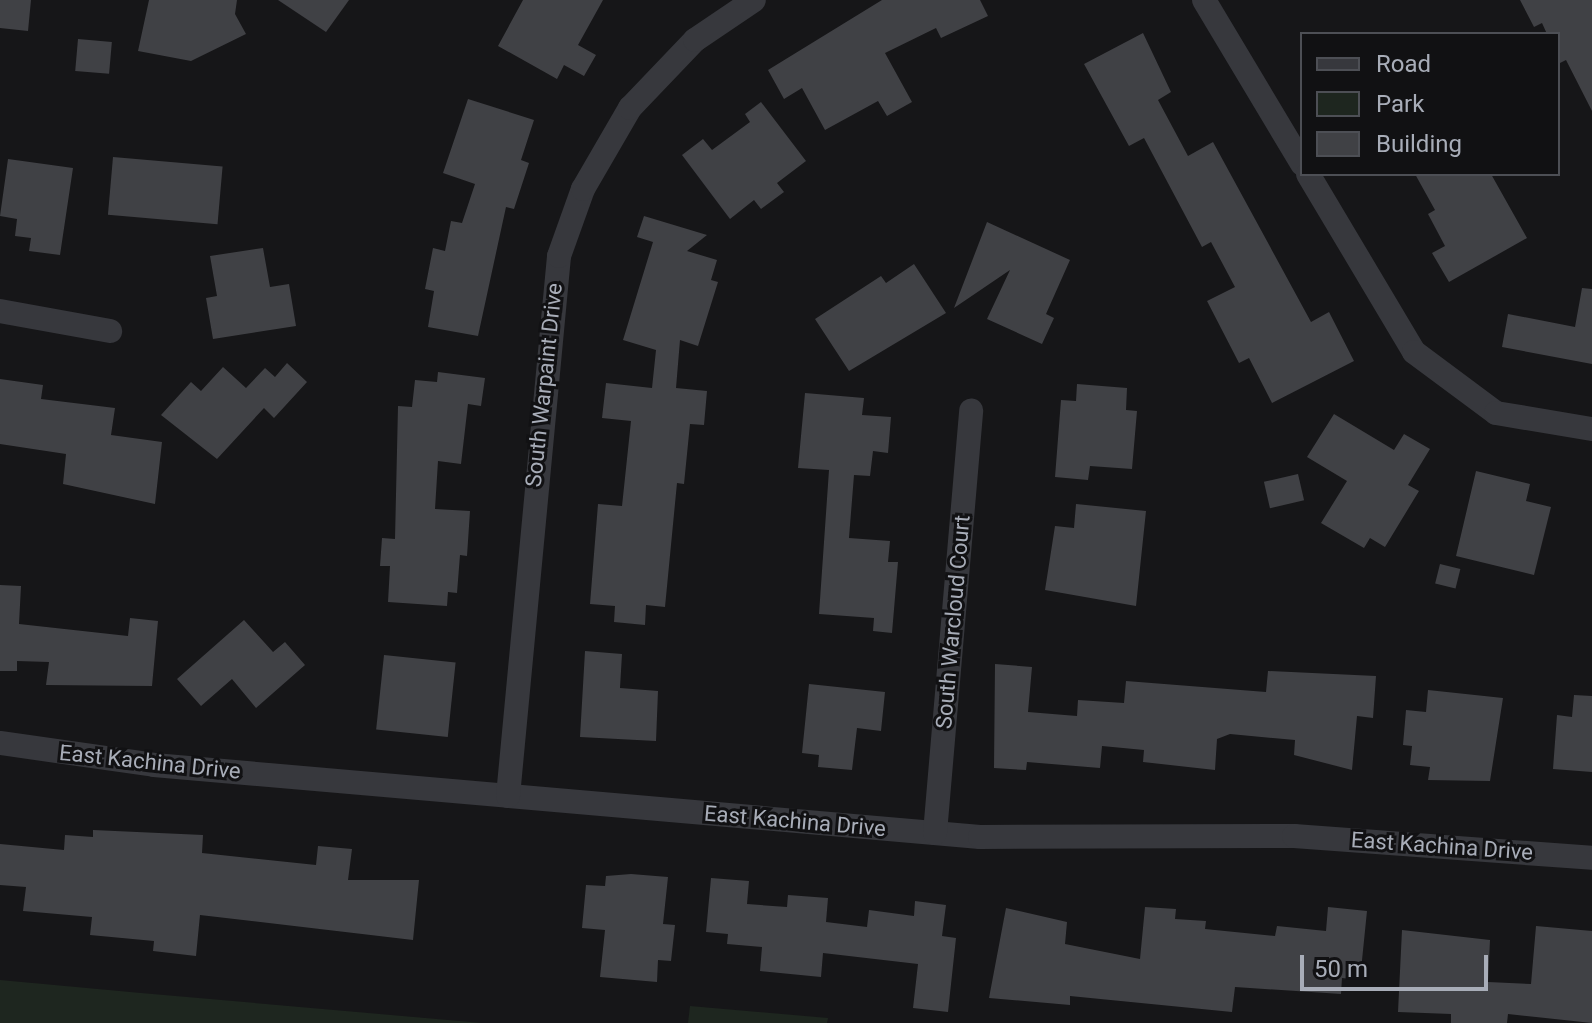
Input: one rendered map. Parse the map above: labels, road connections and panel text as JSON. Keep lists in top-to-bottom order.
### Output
{
  "streets": {
    "street": ["South Warpaint Drive", "South Warcloud Court", "East Kachina Drive"]
  },
  "crossings": [
    ["South Warpaint Drive", "East Kachina Drive"],
    ["South Warcloud Court", "East Kachina Drive"]
  ],
  "legend": ["Road", "Park", "Building"],
  "scale_bar": "50 m"
}
